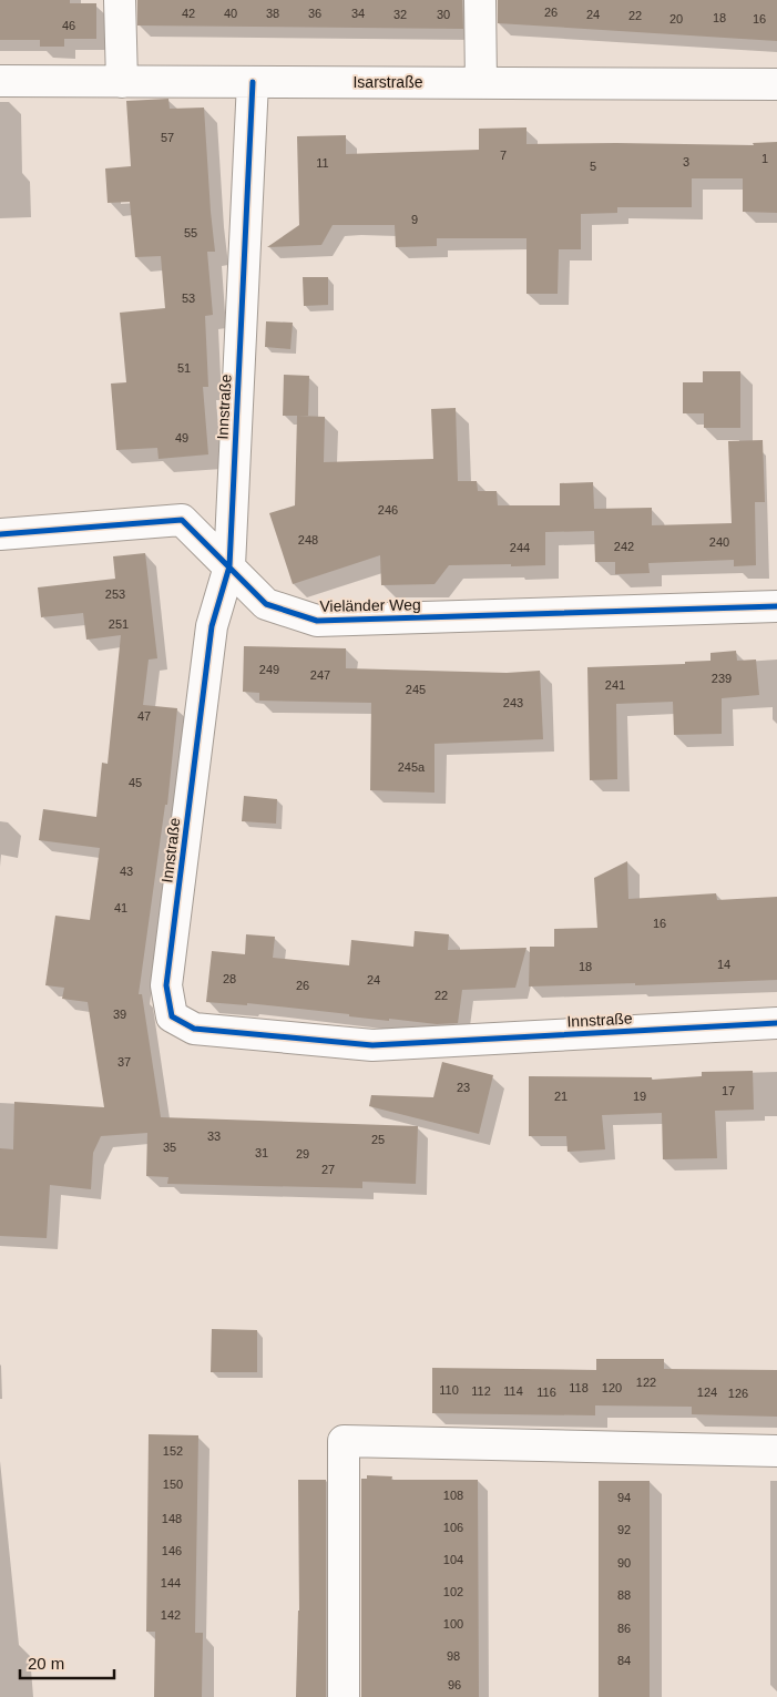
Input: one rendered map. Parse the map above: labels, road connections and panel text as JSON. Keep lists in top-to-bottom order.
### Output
{
  "streets": {
    "street": ["Isarstraße", "Innstraße", "Vieländer Weg"]
  },
  "crossings": [
    ["Isarstraße", "Innstraße"],
    ["Innstraße", "Vieländer Weg"]
  ],
  "house_numbers": [
    "26",
    "42",
    "40",
    "38",
    "36",
    "34",
    "32",
    "30",
    "24",
    "22",
    "18",
    "20",
    "16",
    "46",
    "57",
    "7",
    "1",
    "3",
    "11",
    "5",
    "9",
    "55",
    "53",
    "51",
    "49",
    "246",
    "248",
    "240",
    "242",
    "244",
    "253",
    "251",
    "249",
    "247",
    "239",
    "241",
    "245",
    "243",
    "47",
    "245a",
    "45",
    "43",
    "41",
    "16",
    "14",
    "18",
    "28",
    "24",
    "26",
    "22",
    "39",
    "37",
    "23",
    "17",
    "21",
    "19",
    "33",
    "25",
    "35",
    "31",
    "29",
    "27",
    "122",
    "118",
    "120",
    "110",
    "112",
    "114",
    "116",
    "124",
    "126",
    "152",
    "150",
    "108",
    "94",
    "148",
    "106",
    "92",
    "146",
    "104",
    "90",
    "144",
    "102",
    "88",
    "142",
    "100",
    "86",
    "98",
    "84",
    "96"
  ],
  "scale_bar": "20 m"
}
